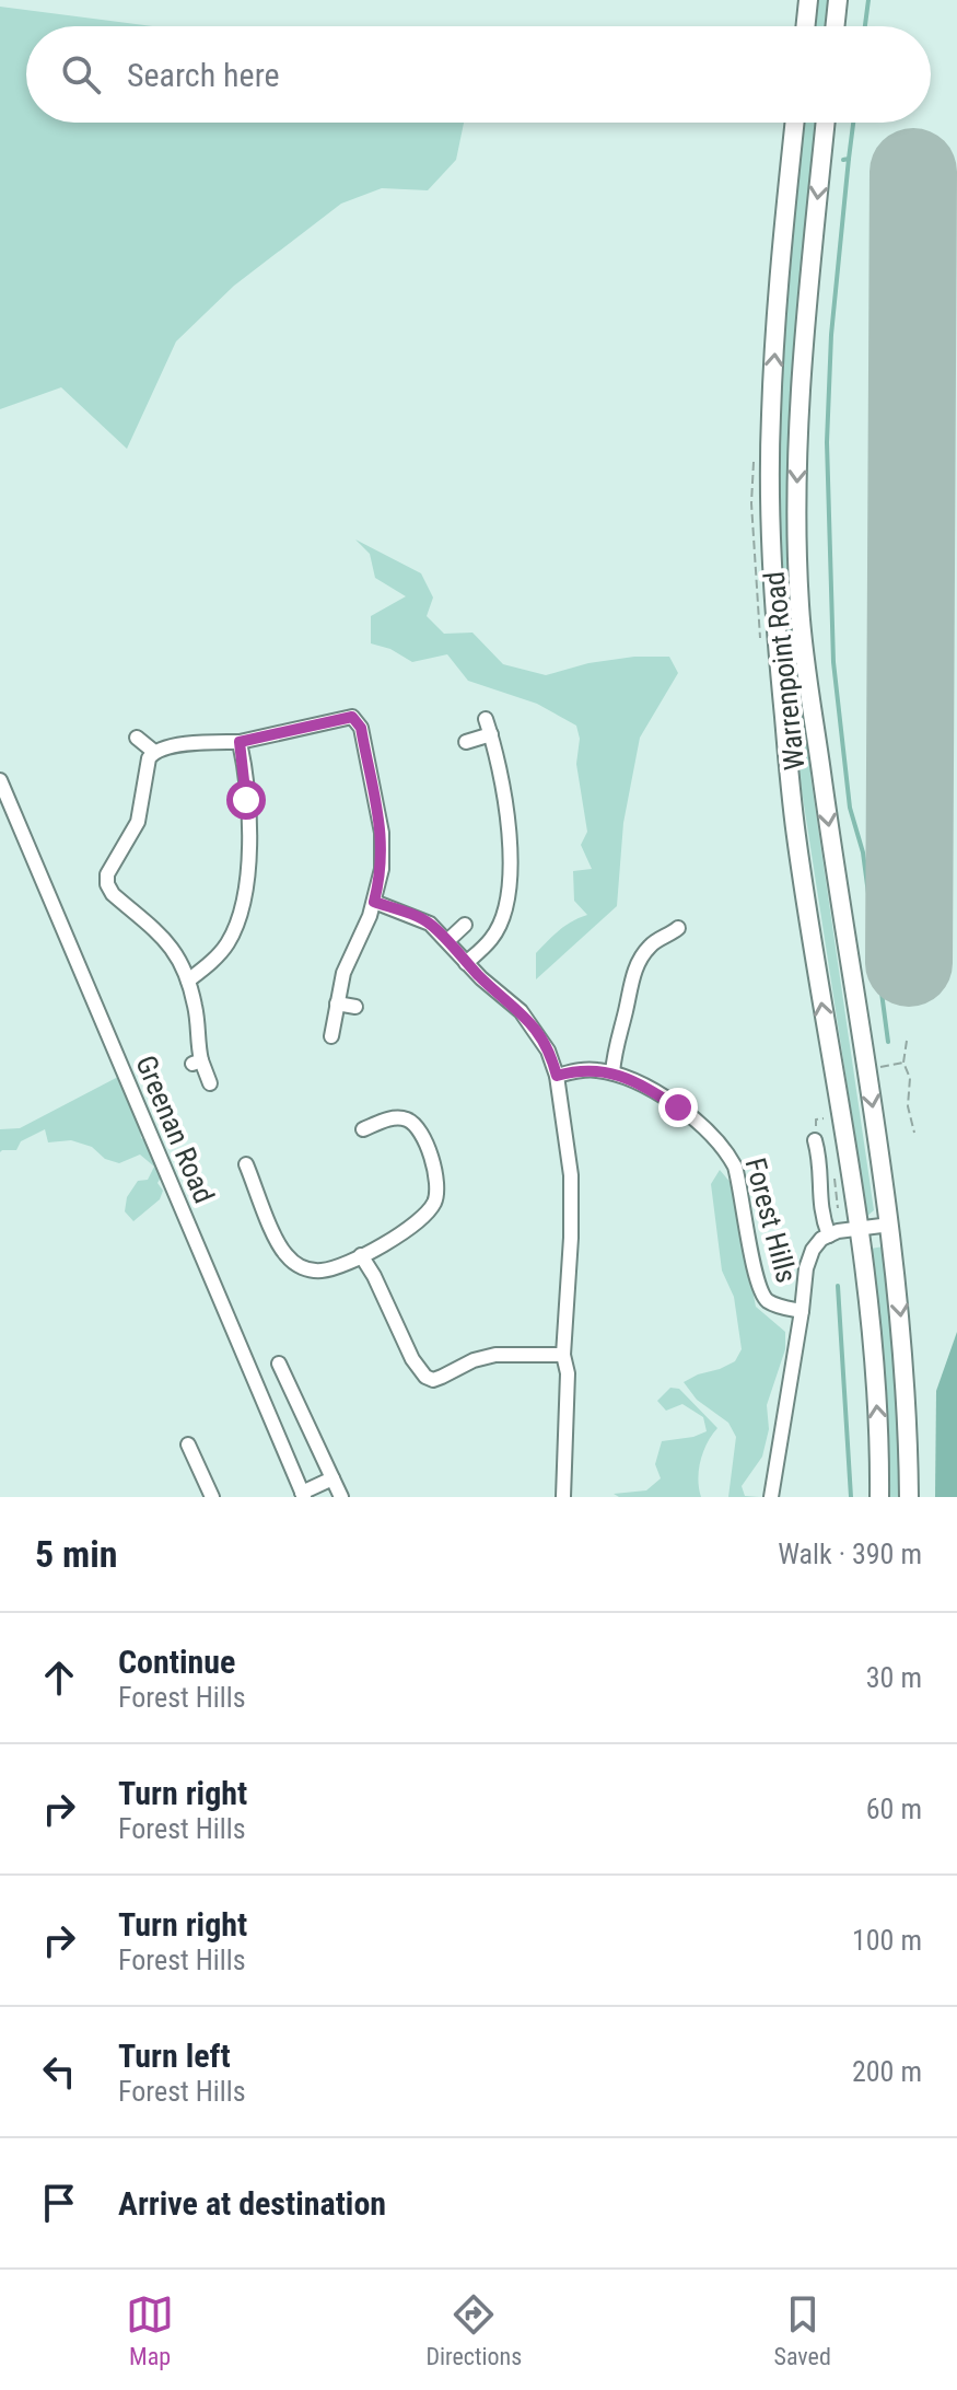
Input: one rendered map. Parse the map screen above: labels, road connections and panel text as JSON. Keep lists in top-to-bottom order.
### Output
{
  "streets": {
    "highway": ["Warrenpoint Road"],
    "street": ["Greenan Road", "Forest Hills"]
  },
  "page": {
    "search": "Search here",
    "heading": ["5 min", "Walk · 390 m"],
    "list": [
      ["Continue", "Forest Hills", "30 m"],
      ["Turn right", "Forest Hills", "60 m"],
      ["Turn right", "Forest Hills", "100 m"],
      ["Turn left", "Forest Hills", "200 m"],
      "Arrive at destination"
    ],
    "nav": ["Map", "Directions", "Saved"]
  }
}
